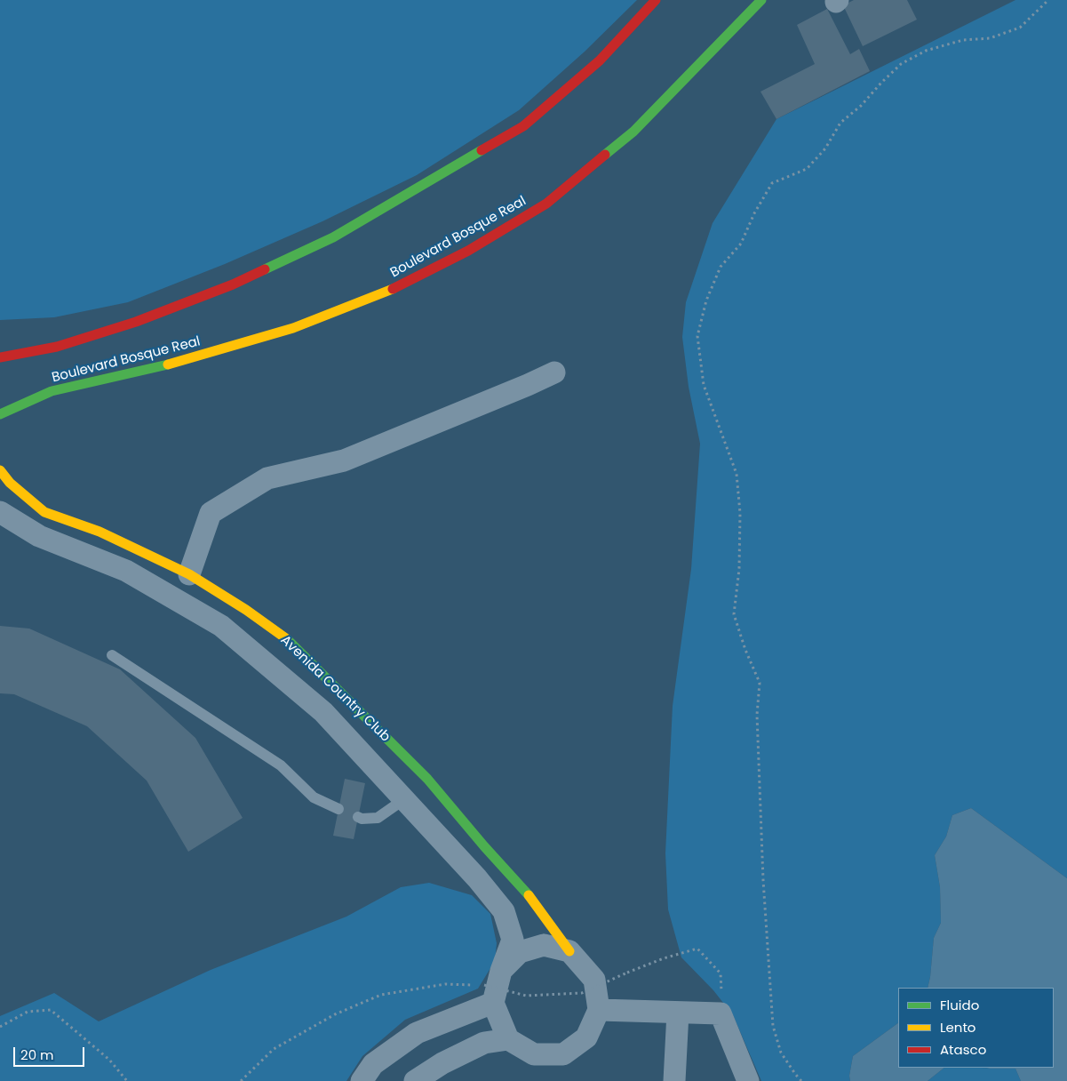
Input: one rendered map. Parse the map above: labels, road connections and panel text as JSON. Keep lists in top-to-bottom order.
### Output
{
  "streets": {
    "street": ["Boulevard Bosque Real", "Avenida Country Club"]
  },
  "legend": ["Fluido", "Lento", "Atasco"],
  "scale_bar": "20 m"
}
